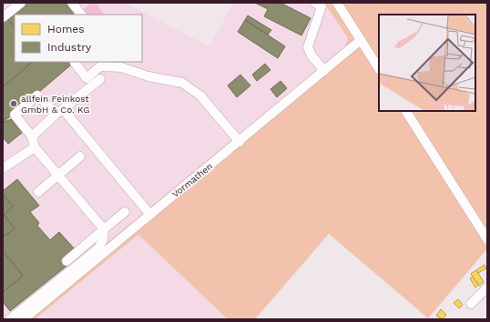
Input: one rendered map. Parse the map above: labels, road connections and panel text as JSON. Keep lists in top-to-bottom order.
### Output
{
  "streets": {
    "street": ["Vormathen"]
  },
  "places": ["allfein Feinkost GmbH & Co. KG"],
  "legend": ["Homes", "Industry"]
}
